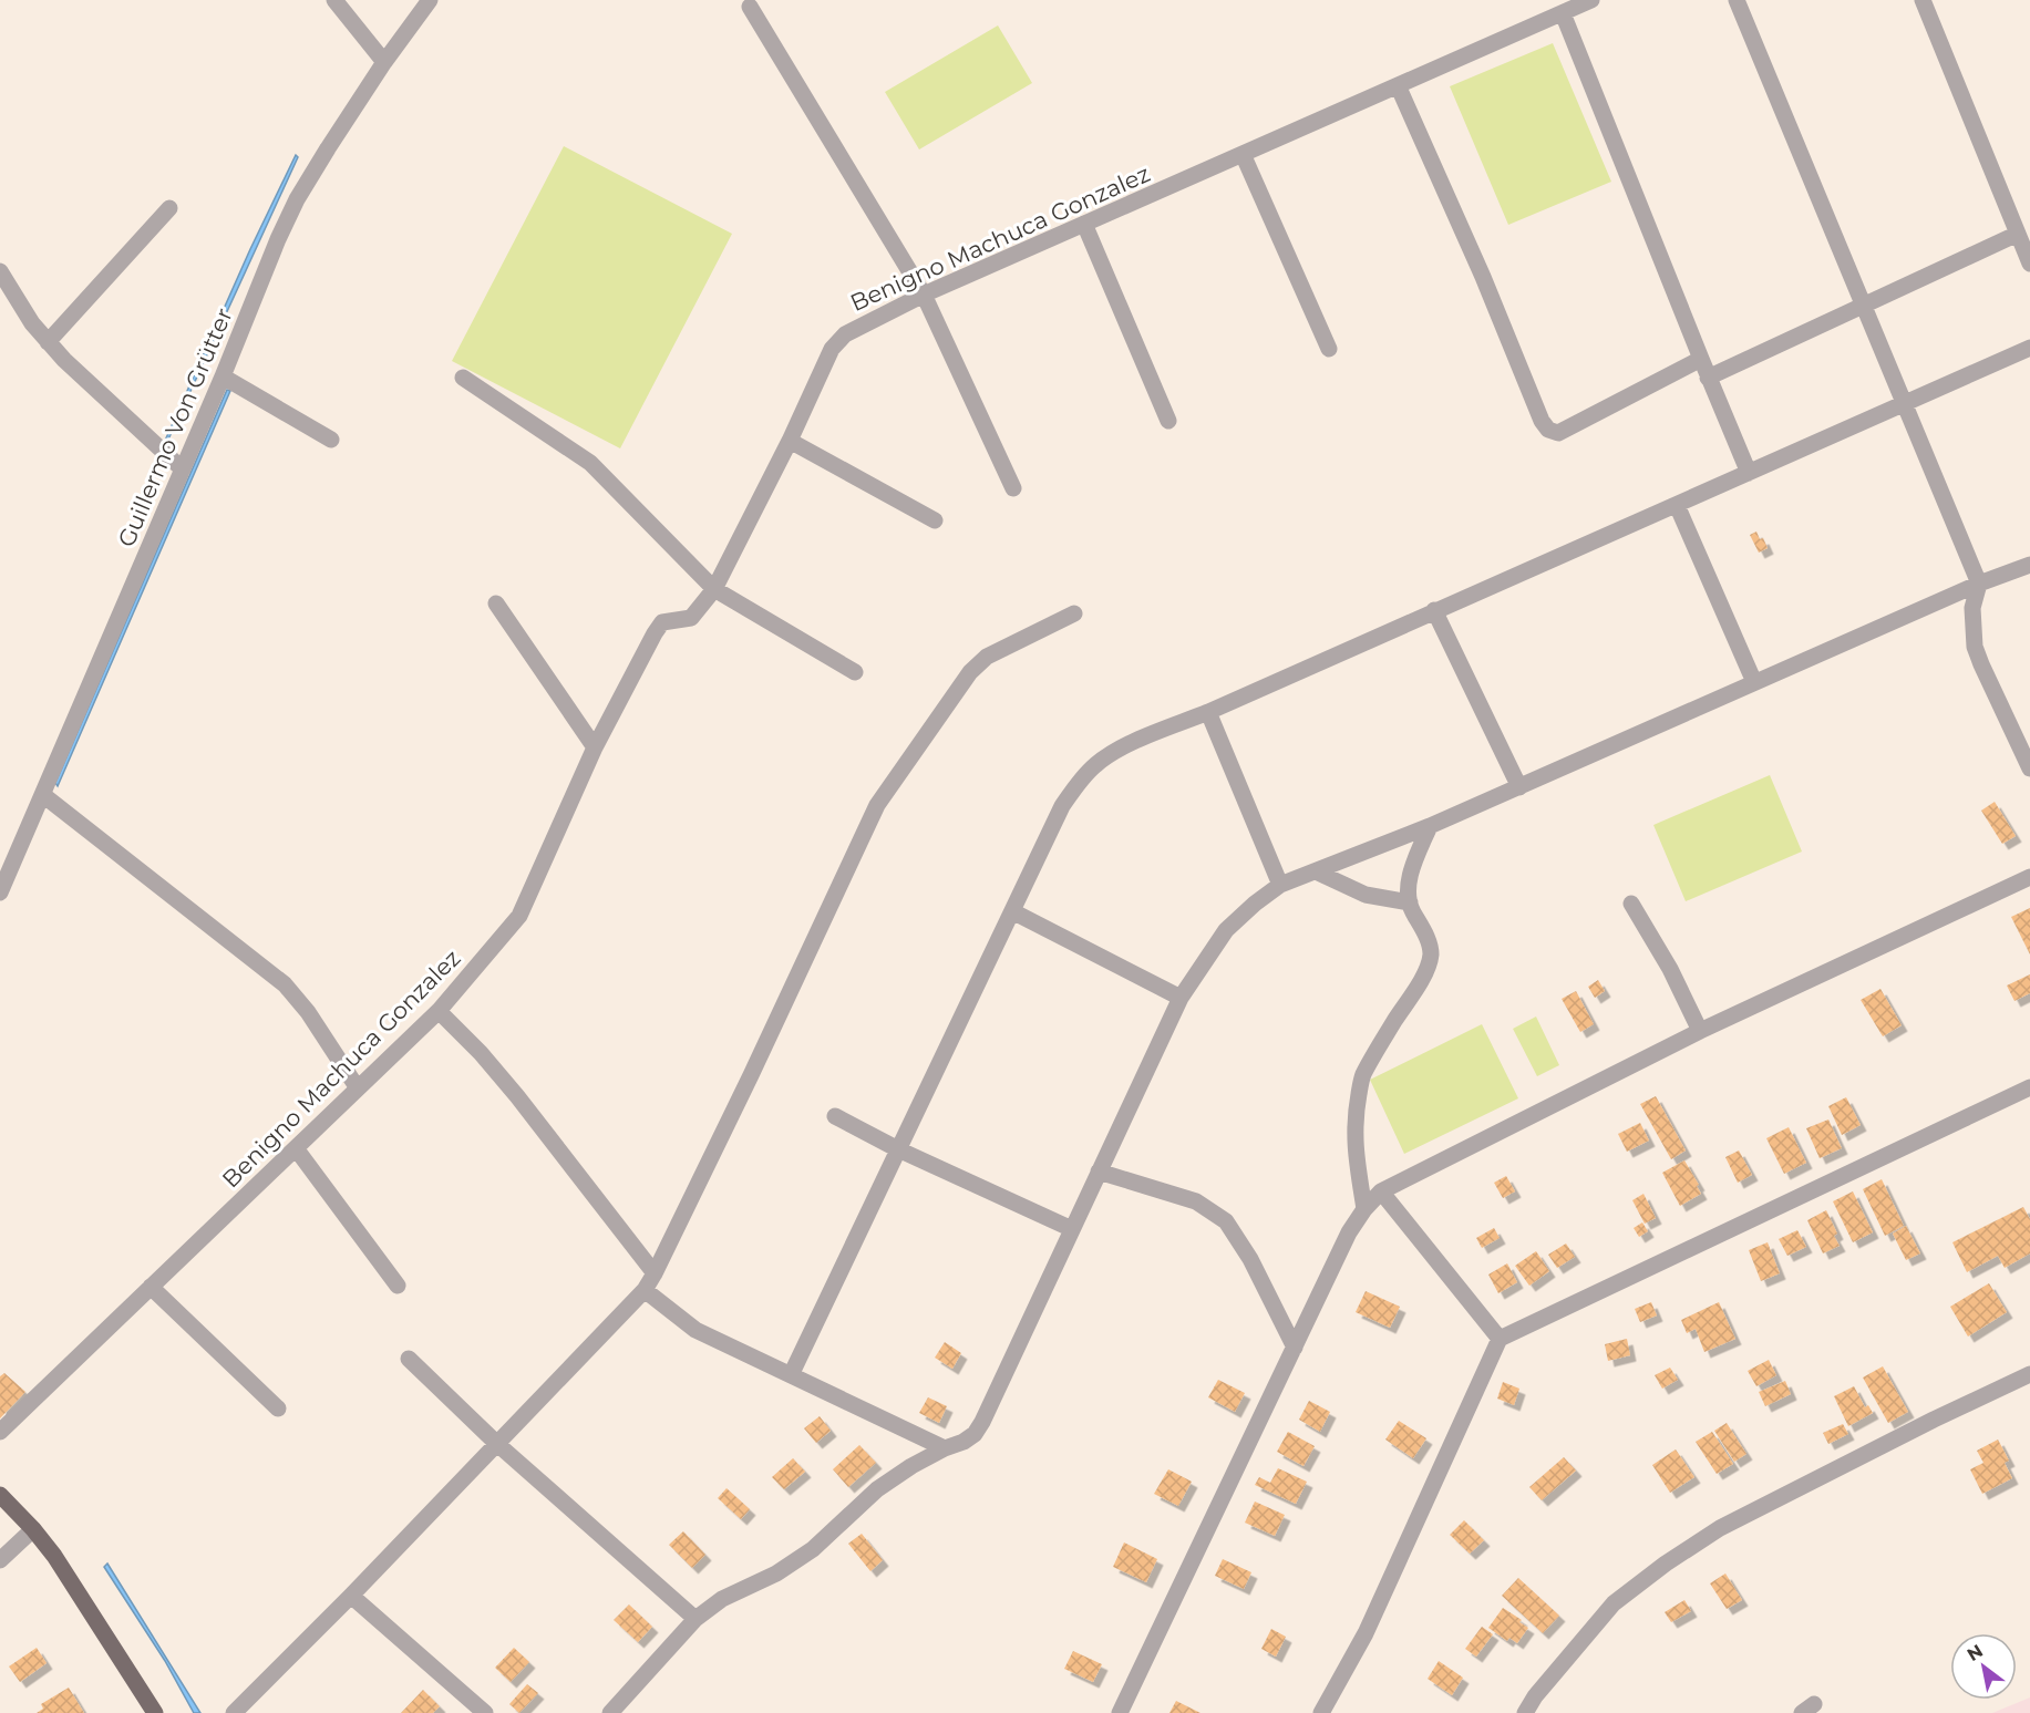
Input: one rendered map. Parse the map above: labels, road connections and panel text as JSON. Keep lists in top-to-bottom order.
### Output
{
  "streets": {
    "street": ["Benigno Machuca Gonzalez", "Guillermo Von Grütter"]
  },
  "north": "top left"
}
